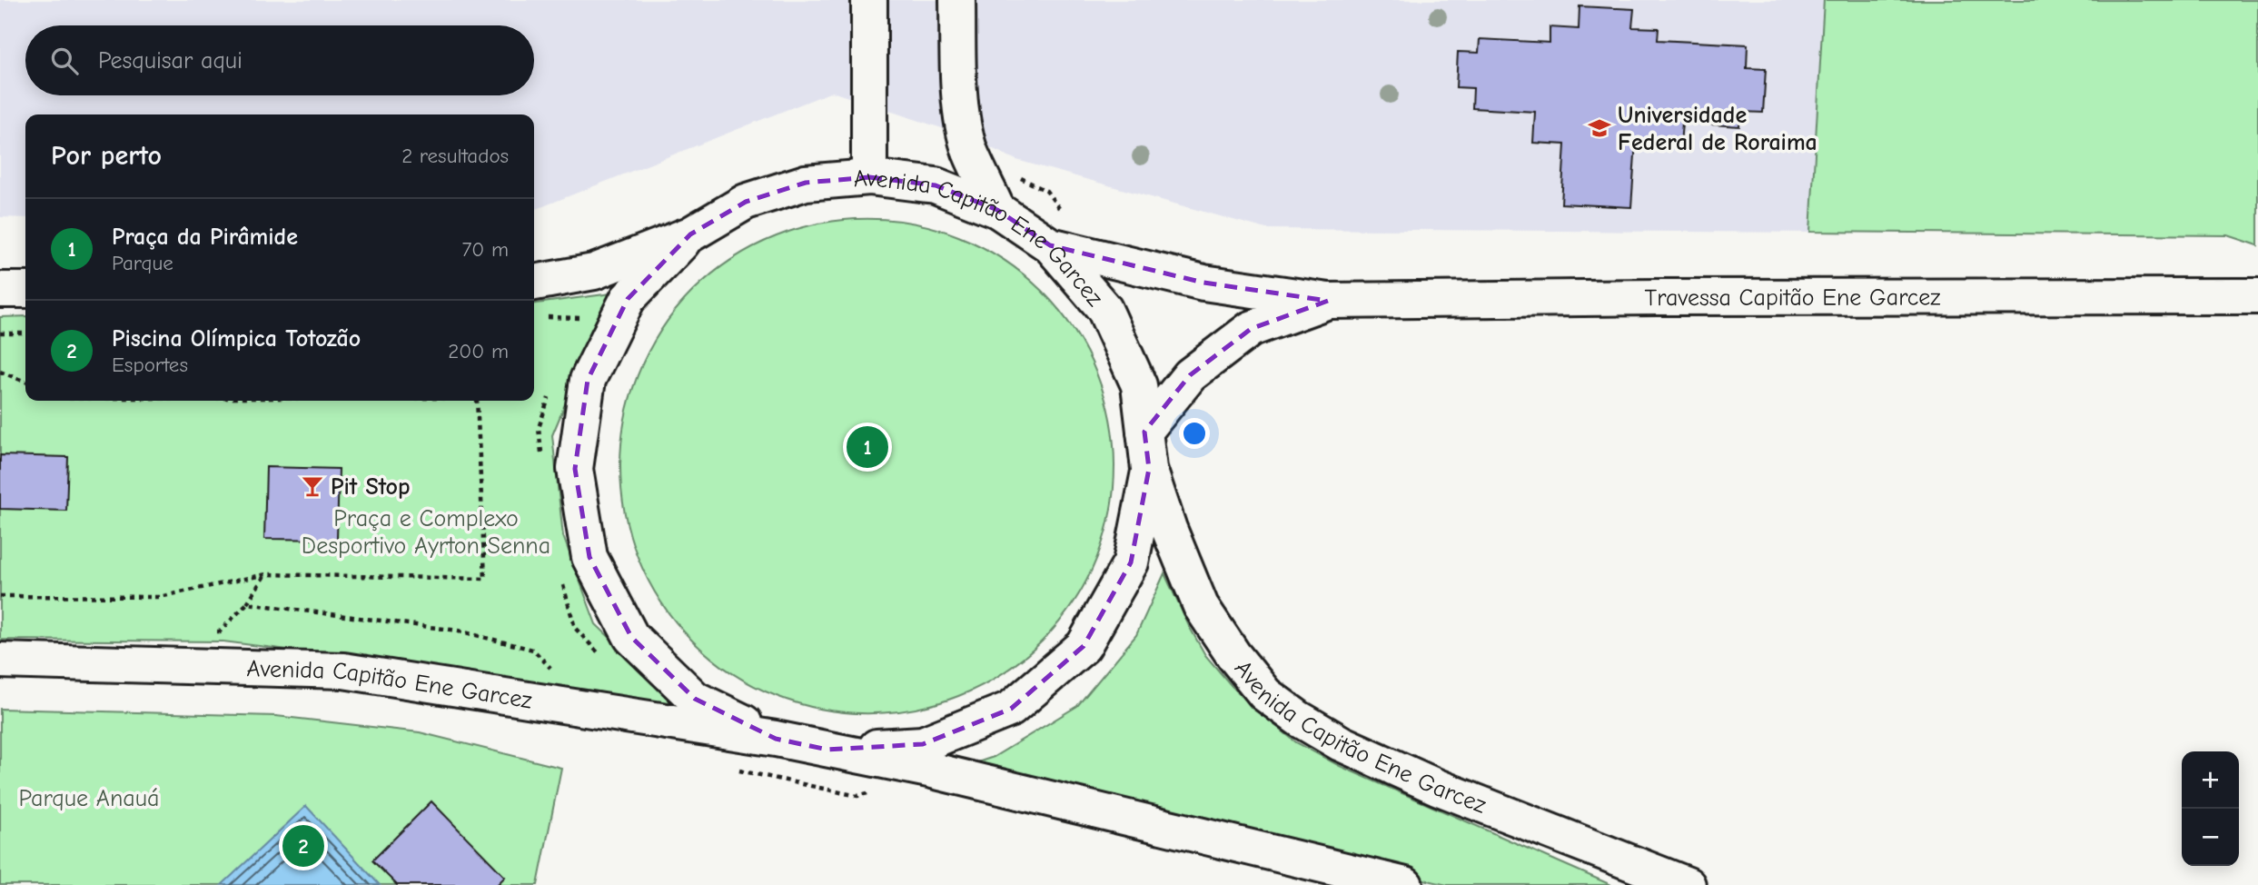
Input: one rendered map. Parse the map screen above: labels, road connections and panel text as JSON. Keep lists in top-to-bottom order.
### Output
{
  "streets": {
    "street": ["Avenida Capitão Ene Garcez", "Travessa Capitão Ene Garcez"]
  },
  "parks": ["Praça e Complexo Desportivo Ayrton Senna", "Parque Anauá"],
  "places": {
    "school or university": ["Universidade Federal de Roraima"],
    "bar": ["Pit Stop"]
  },
  "page": {
    "search": "Pesquisar aqui",
    "heading": ["Por perto", "2 resultados"],
    "list": [
      {
        "mark": "1",
        "name": "Praça da Pirâmide",
        "note": "Parque",
        "value": "70 m"
      },
      {
        "mark": "2",
        "name": "Piscina Olímpica Totozão",
        "note": "Esportes",
        "value": "200 m"
      }
    ],
    "pins": ["1", "2"],
    "map_buttons": ["+", "−"]
  }
}
